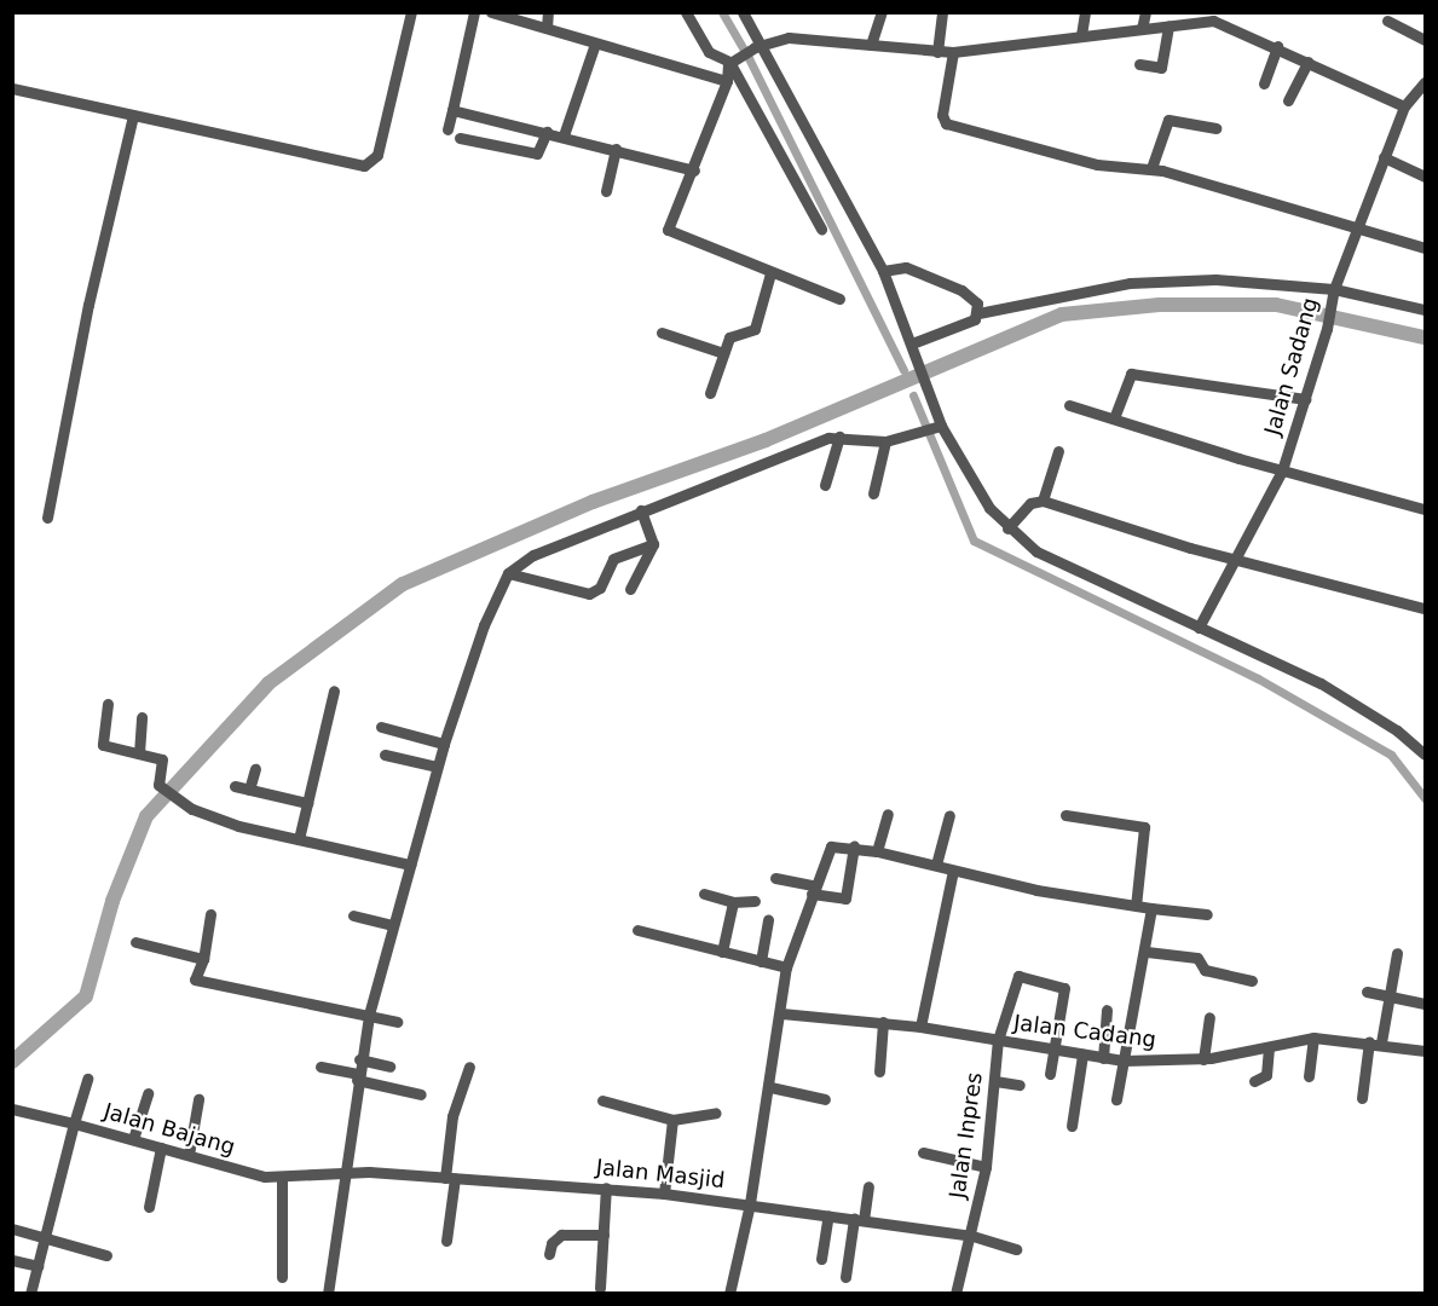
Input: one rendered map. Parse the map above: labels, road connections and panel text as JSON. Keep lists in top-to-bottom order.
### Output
{
  "streets": {
    "street": [
      "Jalan Sadang",
      "Jalan Cadang",
      "Jalan Bajang",
      "Jalan Inpres",
      "Jalan Masjid"
    ]
  },
  "crossings": [
    ["Jalan Cadang", "Jalan Inpres"],
    ["Jalan Bajang", "Jalan Masjid"],
    ["Jalan Inpres", "Jalan Masjid"]
  ]
}
